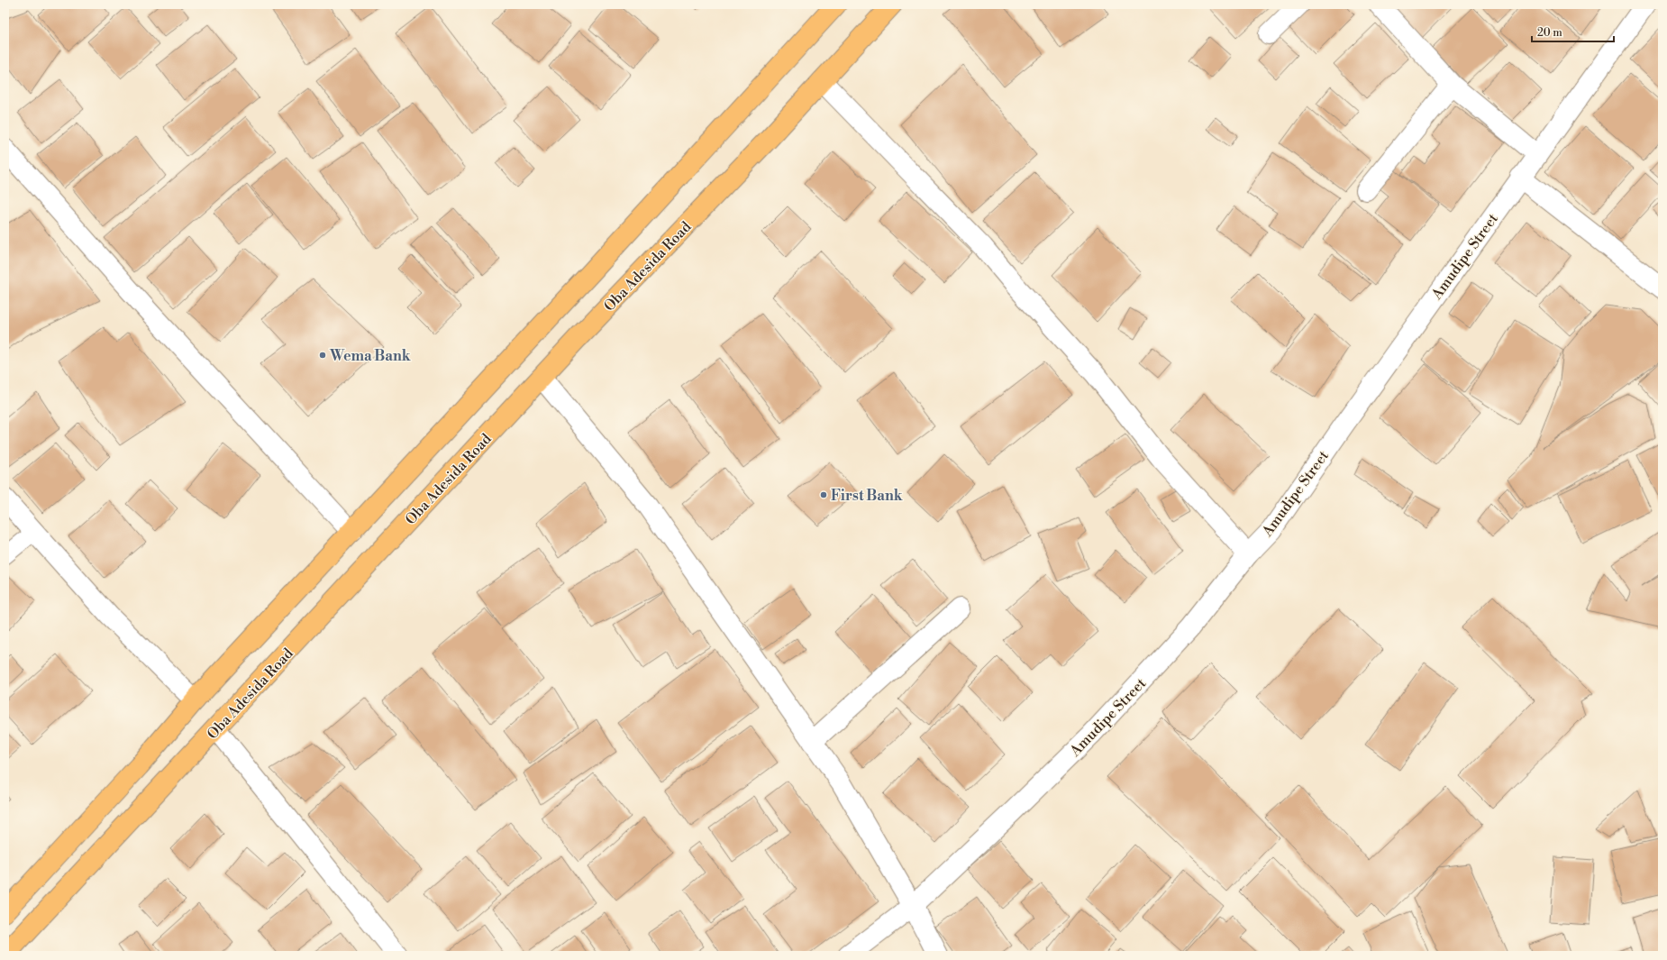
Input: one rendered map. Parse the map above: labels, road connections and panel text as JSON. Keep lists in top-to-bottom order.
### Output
{
  "streets": {
    "main road": ["Oba Adesida Road"],
    "street": ["Amudipe Street"]
  },
  "places": ["Wema Bank", "First Bank"],
  "scale_bar": "20 m"
}
